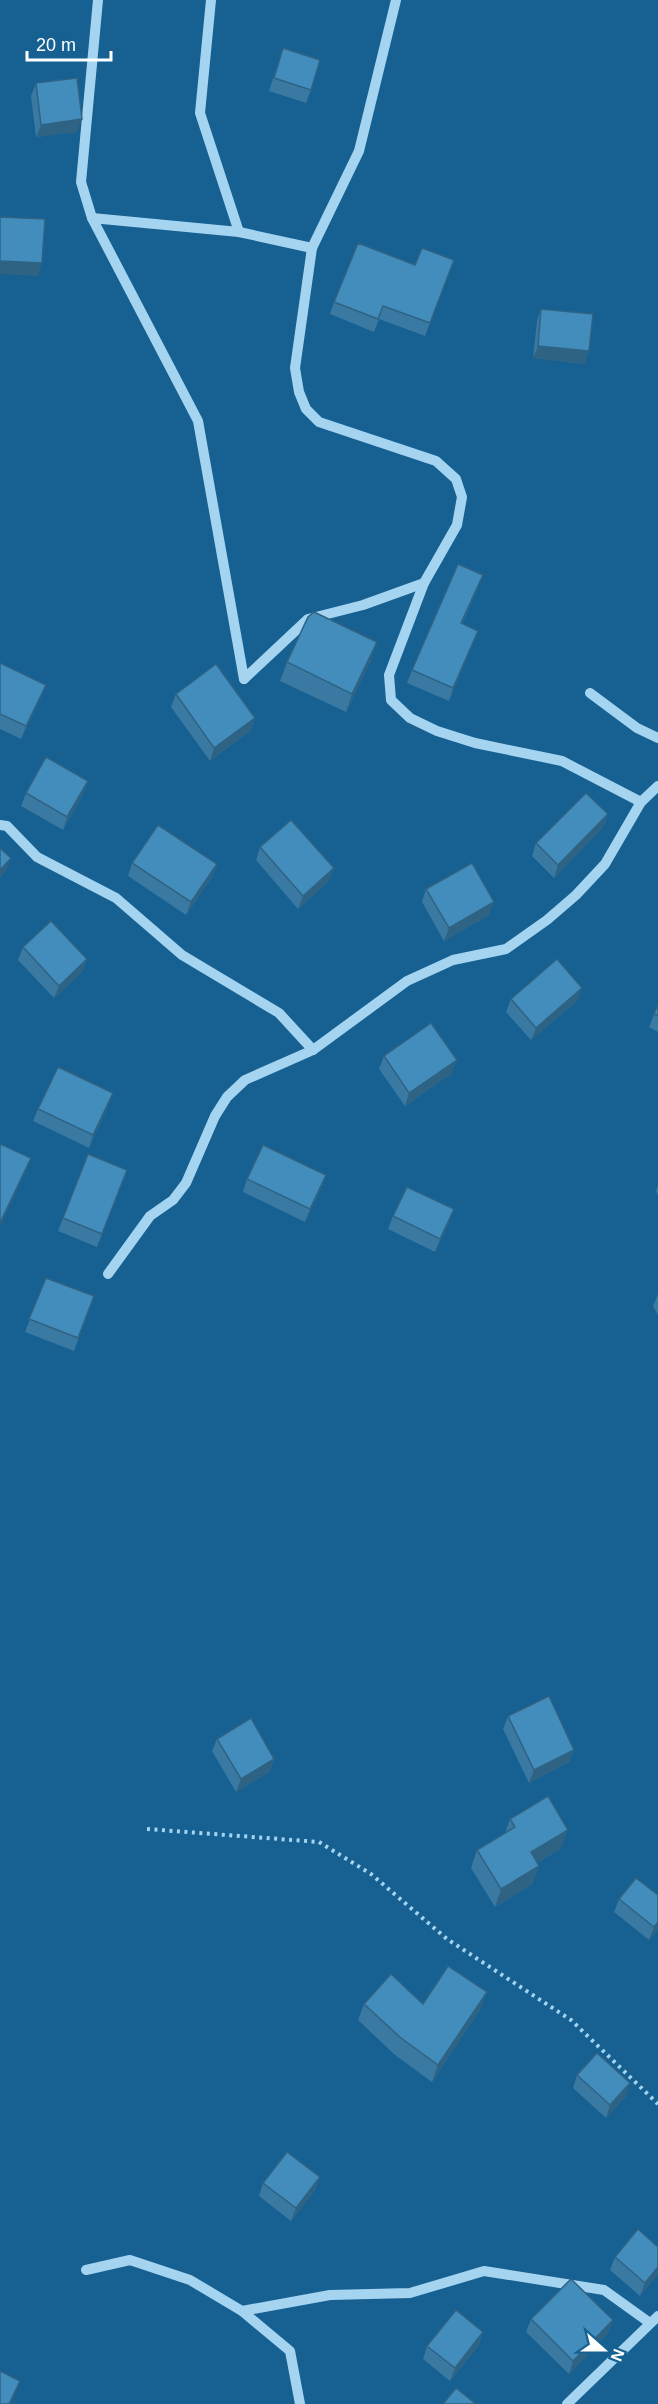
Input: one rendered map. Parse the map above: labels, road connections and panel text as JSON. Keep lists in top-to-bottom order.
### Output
{
  "scale_bar": "20 m",
  "north": "right"
}
